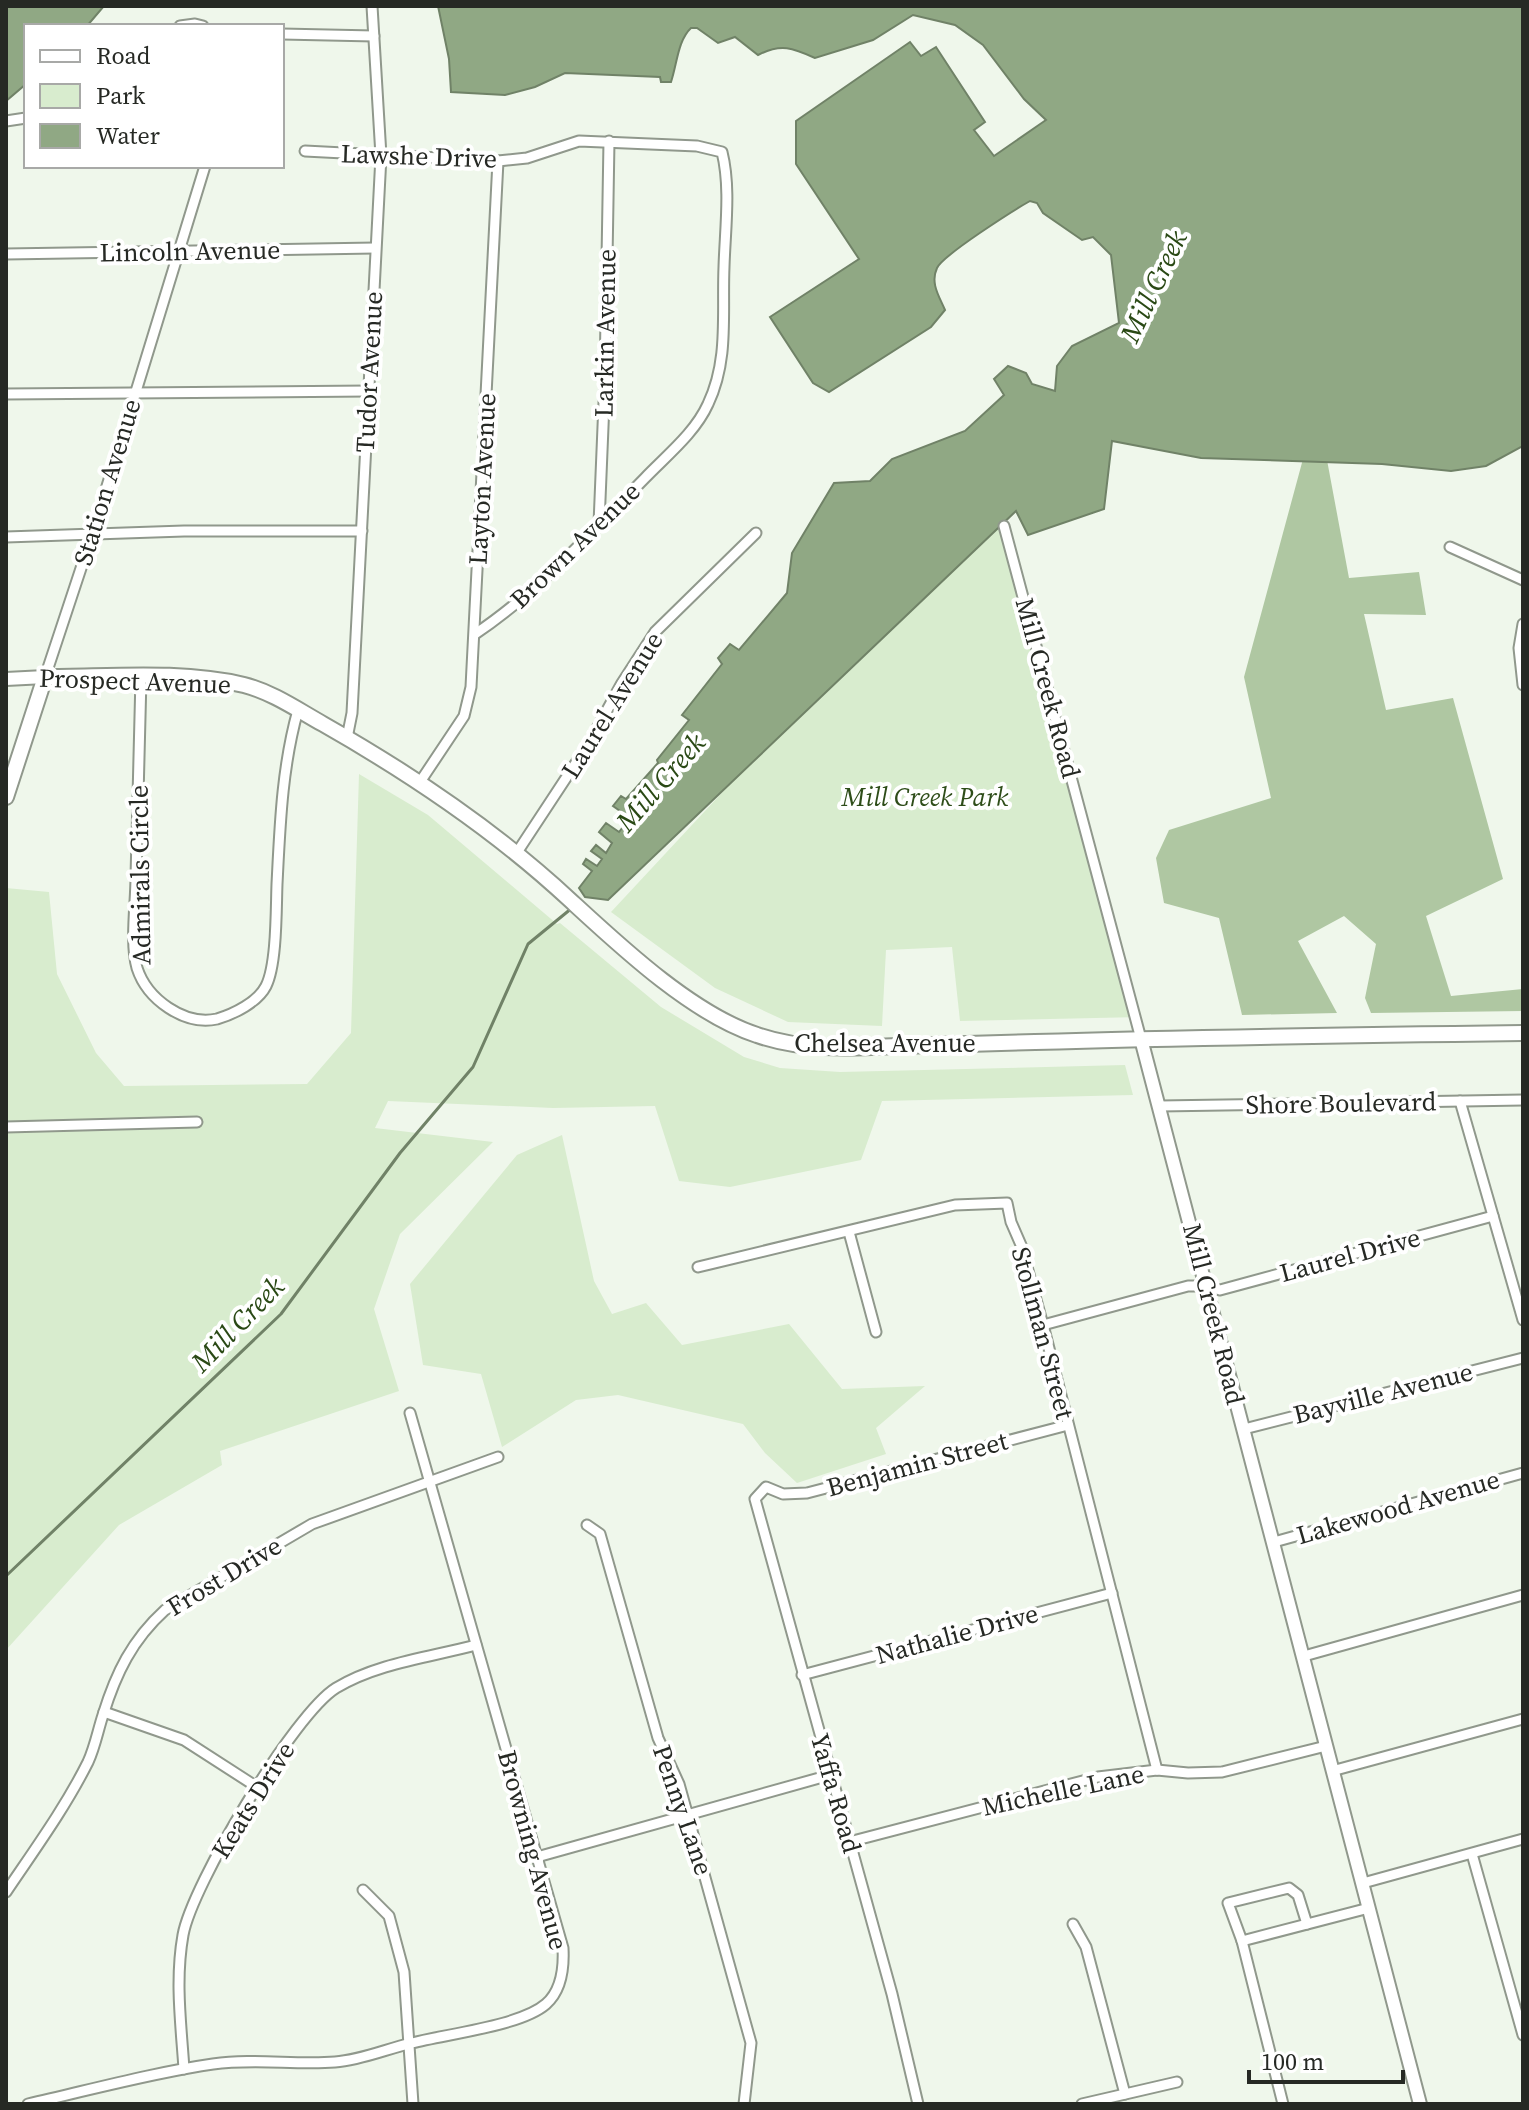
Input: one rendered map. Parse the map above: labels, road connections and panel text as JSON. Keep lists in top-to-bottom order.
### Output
{
  "streets": {
    "main road": ["Station Avenue", "Prospect Avenue", "Chelsea Avenue"],
    "street": [
      "Lawshe Drive",
      "Lincoln Avenue",
      "Larkin Avenue",
      "Tudor Avenue",
      "Layton Avenue",
      "Brown Avenue",
      "Mill Creek Road",
      "Laurel Avenue",
      "Admirals Circle",
      "Shore Boulevard",
      "Laurel Drive",
      "Stollman Street",
      "Bayville Avenue",
      "Benjamin Street",
      "Lakewood Avenue",
      "Frost Drive",
      "Nathalie Drive",
      "Michelle Lane",
      "Yaffa Road",
      "Keats Drive",
      "Penny Lane",
      "Browning Avenue"
    ]
  },
  "crossings": [
    ["Lawshe Drive", "Larkin Avenue"],
    ["Lawshe Drive", "Tudor Avenue"],
    ["Lawshe Drive", "Layton Avenue"],
    ["Lawshe Drive", "Brown Avenue"],
    ["Lincoln Avenue", "Tudor Avenue"],
    ["Lincoln Avenue", "Station Avenue"],
    ["Larkin Avenue", "Brown Avenue"],
    ["Tudor Avenue", "Prospect Avenue"],
    ["Tudor Avenue", "Chelsea Avenue"],
    ["Layton Avenue", "Brown Avenue"],
    ["Layton Avenue", "Chelsea Avenue"],
    ["Station Avenue", "Prospect Avenue"],
    ["Prospect Avenue", "Admirals Circle"],
    ["Prospect Avenue", "Chelsea Avenue"],
    ["Mill Creek Road", "Chelsea Avenue"],
    ["Mill Creek Road", "Shore Boulevard"],
    ["Mill Creek Road", "Laurel Drive"],
    ["Mill Creek Road", "Bayville Avenue"],
    ["Mill Creek Road", "Lakewood Avenue"],
    ["Mill Creek Road", "Michelle Lane"],
    ["Laurel Avenue", "Chelsea Avenue"],
    ["Laurel Drive", "Stollman Street"],
    ["Stollman Street", "Benjamin Street"],
    ["Stollman Street", "Nathalie Drive"],
    ["Stollman Street", "Michelle Lane"],
    ["Benjamin Street", "Yaffa Road"],
    ["Frost Drive", "Browning Avenue"],
    ["Nathalie Drive", "Yaffa Road"],
    ["Michelle Lane", "Yaffa Road"],
    ["Keats Drive", "Browning Avenue"]
  ],
  "water": ["Mill Creek"],
  "parks": ["Mill Creek Park"],
  "legend": ["Road", "Park", "Water"],
  "scale_bar": "100 m"
}
